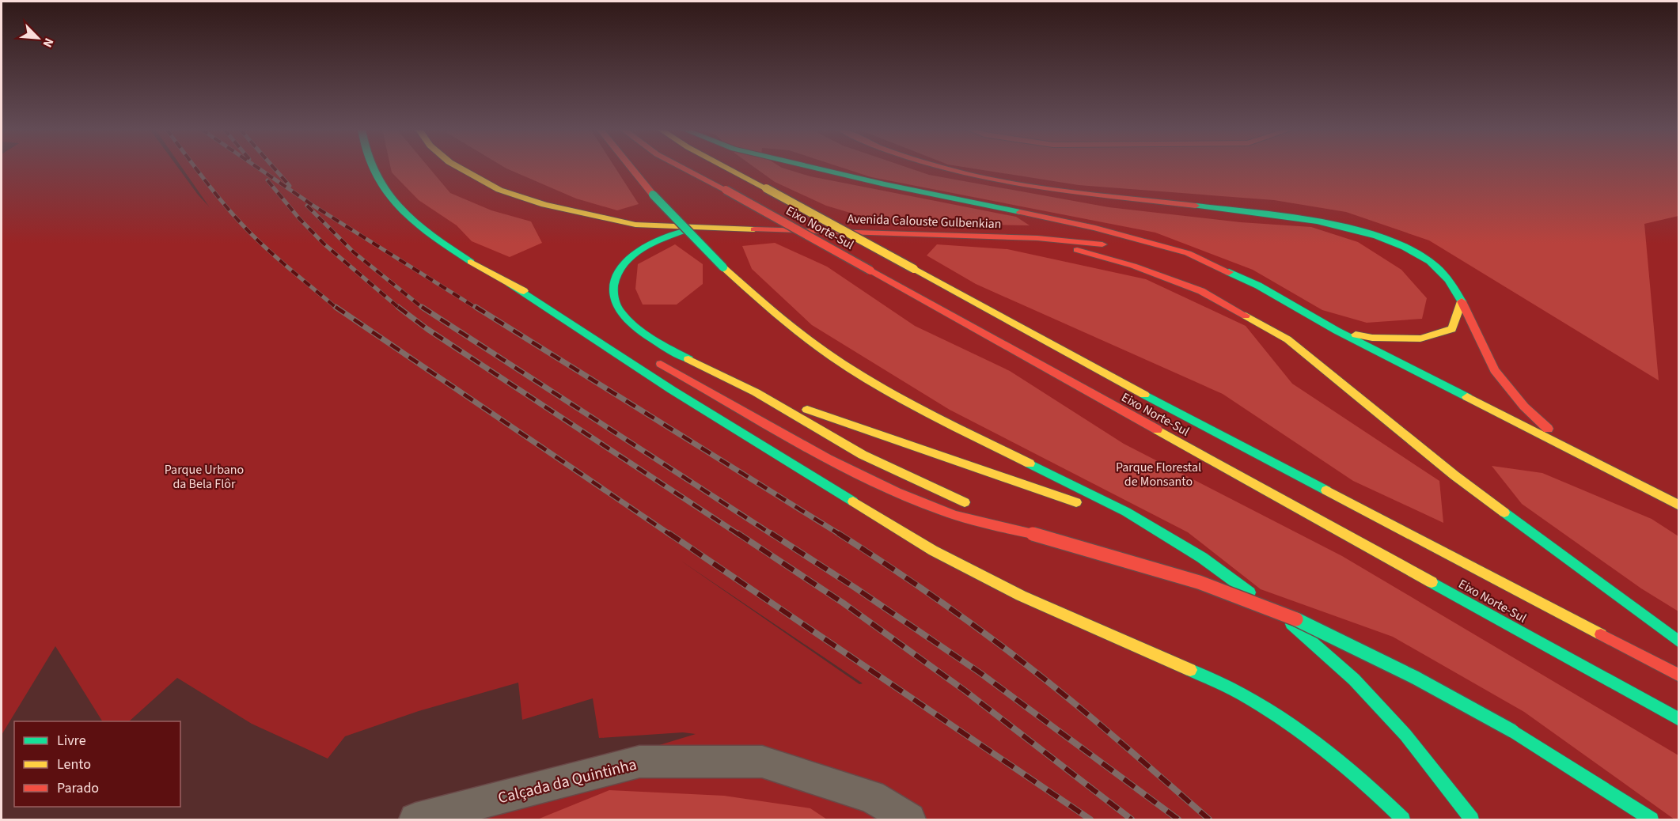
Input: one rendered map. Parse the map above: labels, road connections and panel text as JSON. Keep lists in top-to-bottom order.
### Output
{
  "streets": {
    "main road": ["Avenida Calouste Gulbenkian", "Eixo Norte-Sul"],
    "street": ["Calçada da Quintinha"]
  },
  "parks": ["Parque Florestal de Monsanto", "Parque Urbano da Bela Flôr"],
  "legend": ["Livre", "Lento", "Parado"],
  "north": "bottom right"
}
